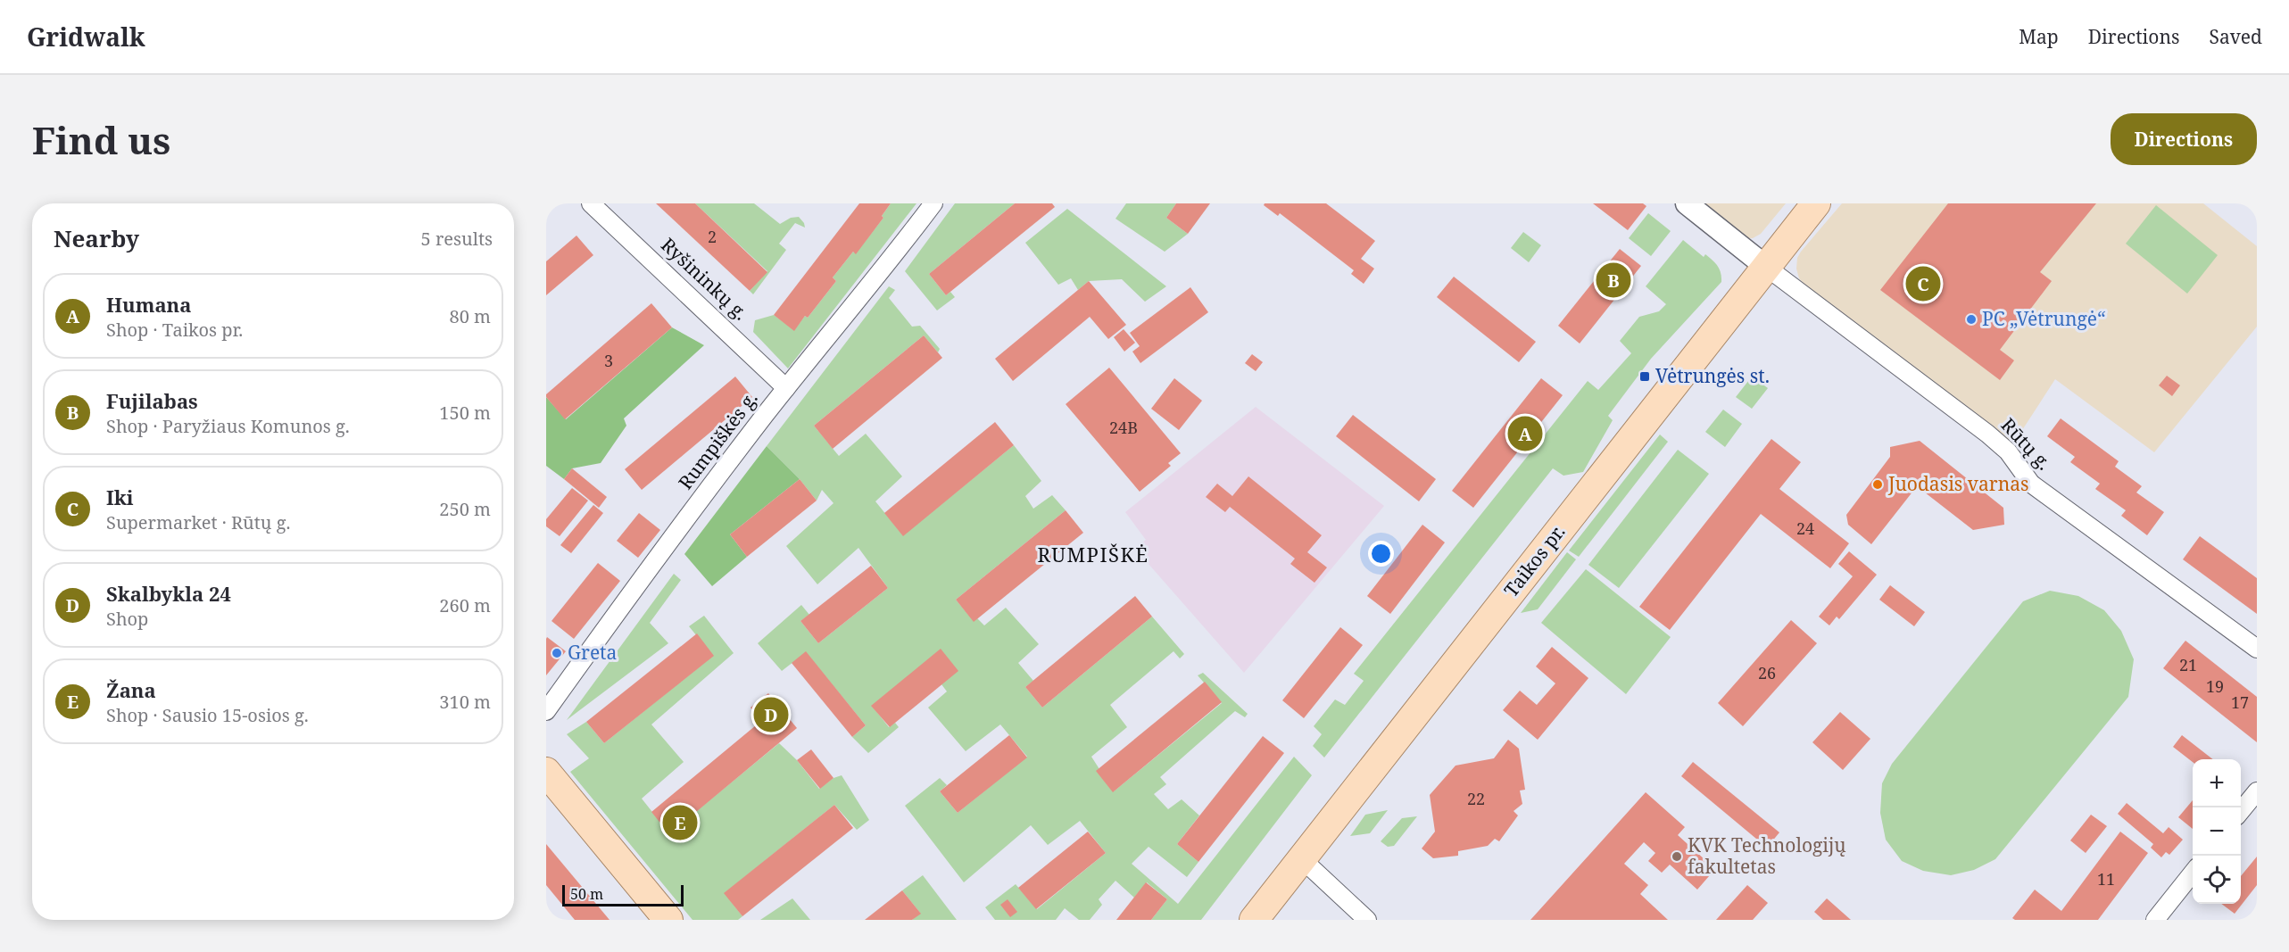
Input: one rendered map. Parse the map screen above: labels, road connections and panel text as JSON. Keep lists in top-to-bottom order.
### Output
{
  "streets": {
    "main road": ["Taikos pr."],
    "street": ["Ryšininkų g.", "Rumpiškės g.", "Rūtų g."]
  },
  "crossings": [
    ["Ryšininkų g.", "Rumpiškės g."],
    ["Rūtų g.", "Taikos pr."]
  ],
  "districts": ["RUMPIŠKĖ"],
  "places": {
    "other": [
      "PC „Vėtrungė“",
      "Juodasis varnas",
      "Greta",
      "KVK Technologijų fakultetas"
    ],
    "transit": ["Vėtrungės st."]
  },
  "house_numbers": [
    "2",
    "3",
    "24B",
    "24",
    "21",
    "26",
    "19",
    "17",
    "22",
    "11"
  ],
  "scale_bar": "50 m",
  "page": {
    "header": "Gridwalk",
    "nav": ["Map", "Directions", "Saved"],
    "buttons": "Directions",
    "title": "Find us",
    "heading": ["Nearby", "5 results"],
    "pins": [
      "B",
      "C",
      "A",
      "D",
      "E"
    ],
    "list": [
      {
        "mark": "A",
        "name": "Humana",
        "note": "Shop · Taikos pr.",
        "value": "80 m"
      },
      {
        "mark": "B",
        "name": "Fujilabas",
        "note": "Shop · Paryžiaus Komunos g.",
        "value": "150 m"
      },
      {
        "mark": "C",
        "name": "Iki",
        "note": "Supermarket · Rūtų g.",
        "value": "250 m"
      },
      {
        "mark": "D",
        "name": "Skalbykla 24",
        "note": "Shop",
        "value": "260 m"
      },
      {
        "mark": "E",
        "name": "Žana",
        "note": "Shop · Sausio 15-osios g.",
        "value": "310 m"
      }
    ],
    "map_buttons": ["+", "−"],
    "scale": "50 m"
  }
}
